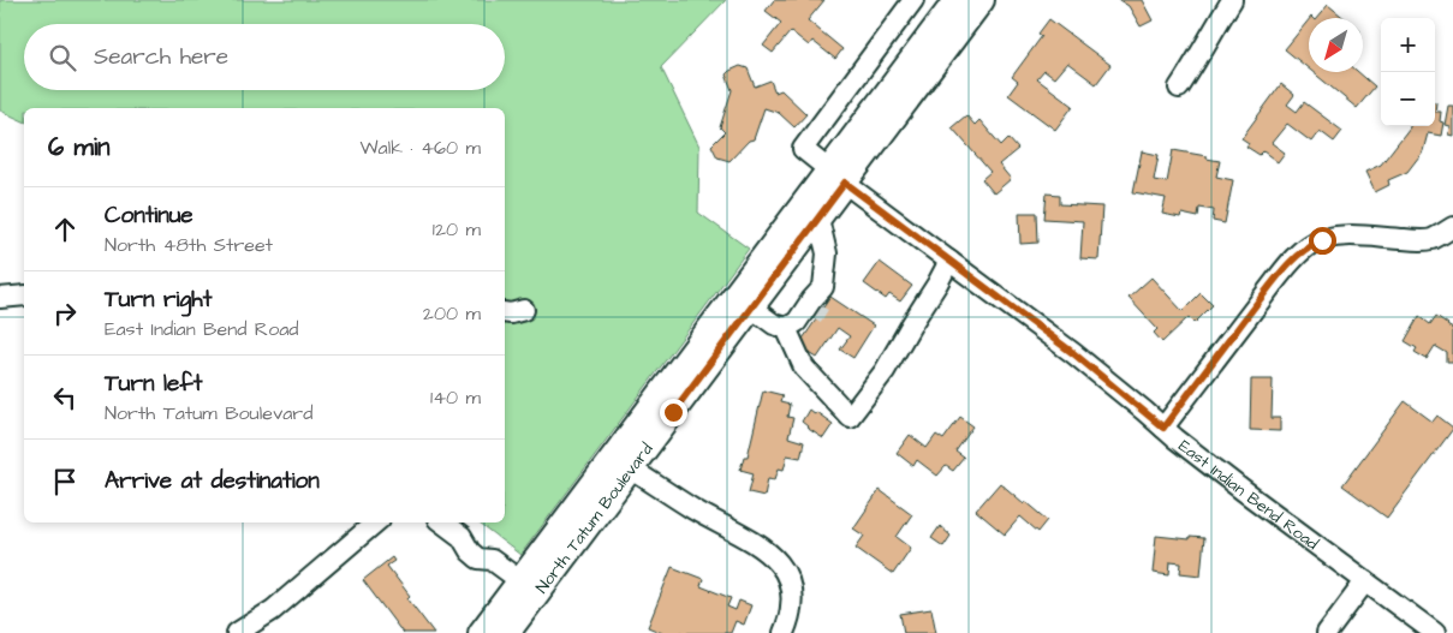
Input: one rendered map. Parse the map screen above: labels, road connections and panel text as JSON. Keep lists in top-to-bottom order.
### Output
{
  "streets": {
    "main road": ["North Tatum Boulevard"],
    "street": ["East Indian Bend Road"]
  },
  "crossings": [
    ["East Indian Bend Road", "North Tatum Boulevard"]
  ],
  "north": "bottom left",
  "page": {
    "map_buttons": ["+", "−"],
    "search": "Search here",
    "heading": ["6 min", "Walk · 460 m"],
    "list": [
      ["Continue", "North 48th Street", "120 m"],
      ["Turn right", "East Indian Bend Road", "200 m"],
      ["Turn left", "North Tatum Boulevard", "140 m"],
      "Arrive at destination"
    ]
  }
}
